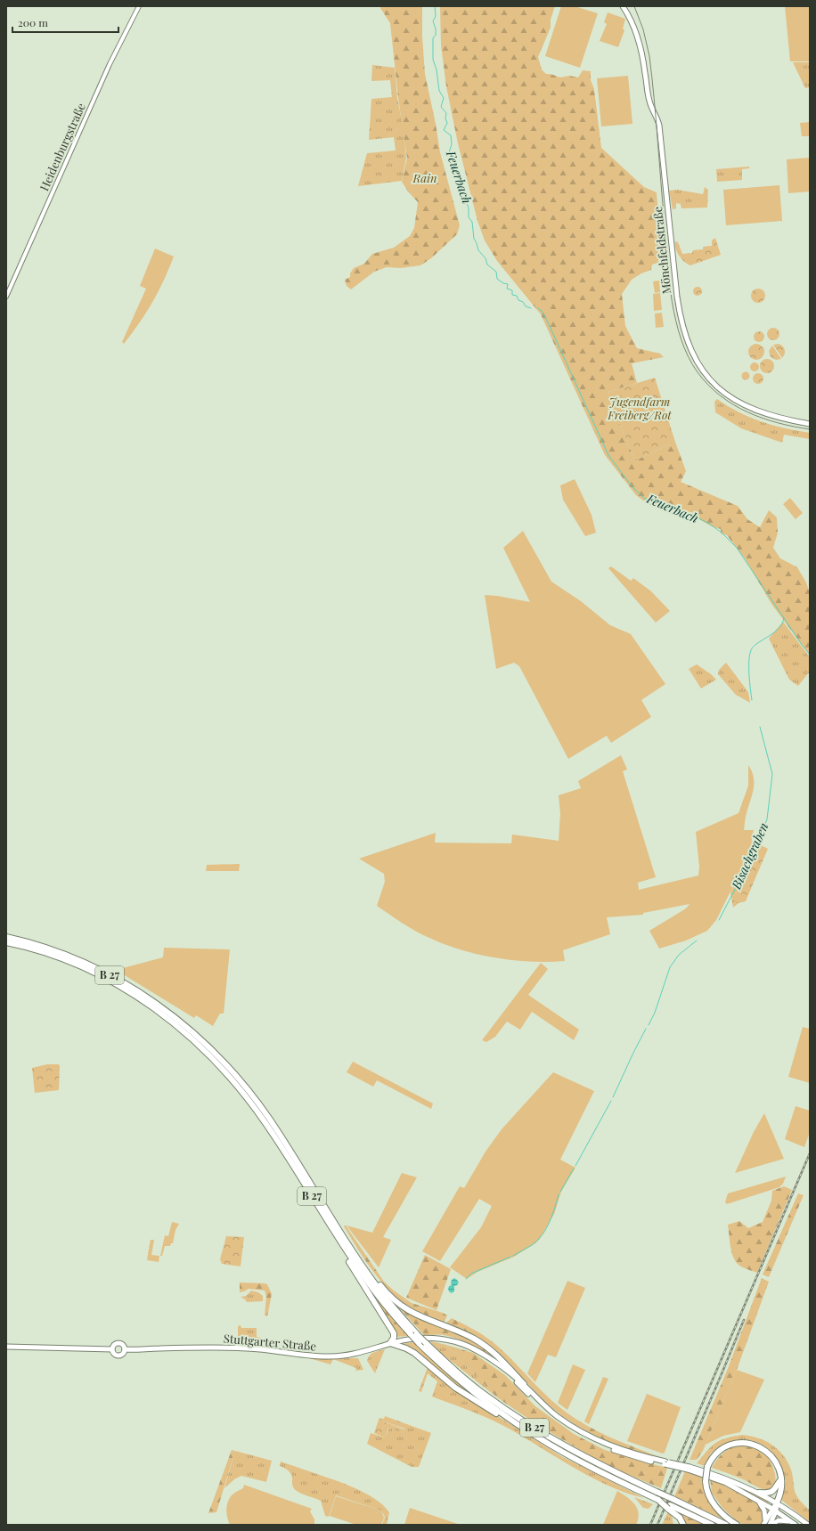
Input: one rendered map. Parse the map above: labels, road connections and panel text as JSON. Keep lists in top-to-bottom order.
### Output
{
  "streets": {
    "highway": ["B 27"],
    "main road": ["Mönchfeldstraße", "Stuttgarter Straße"],
    "street": ["Heidenburgstraße"]
  },
  "crossings": [
    ["B 27", "Stuttgarter Straße"]
  ],
  "water": ["Feuerbach", "Bisachgraben"],
  "parks": ["Rain", "Jugendfarm Freiberg/Rot"],
  "scale_bar": "200 m"
}
